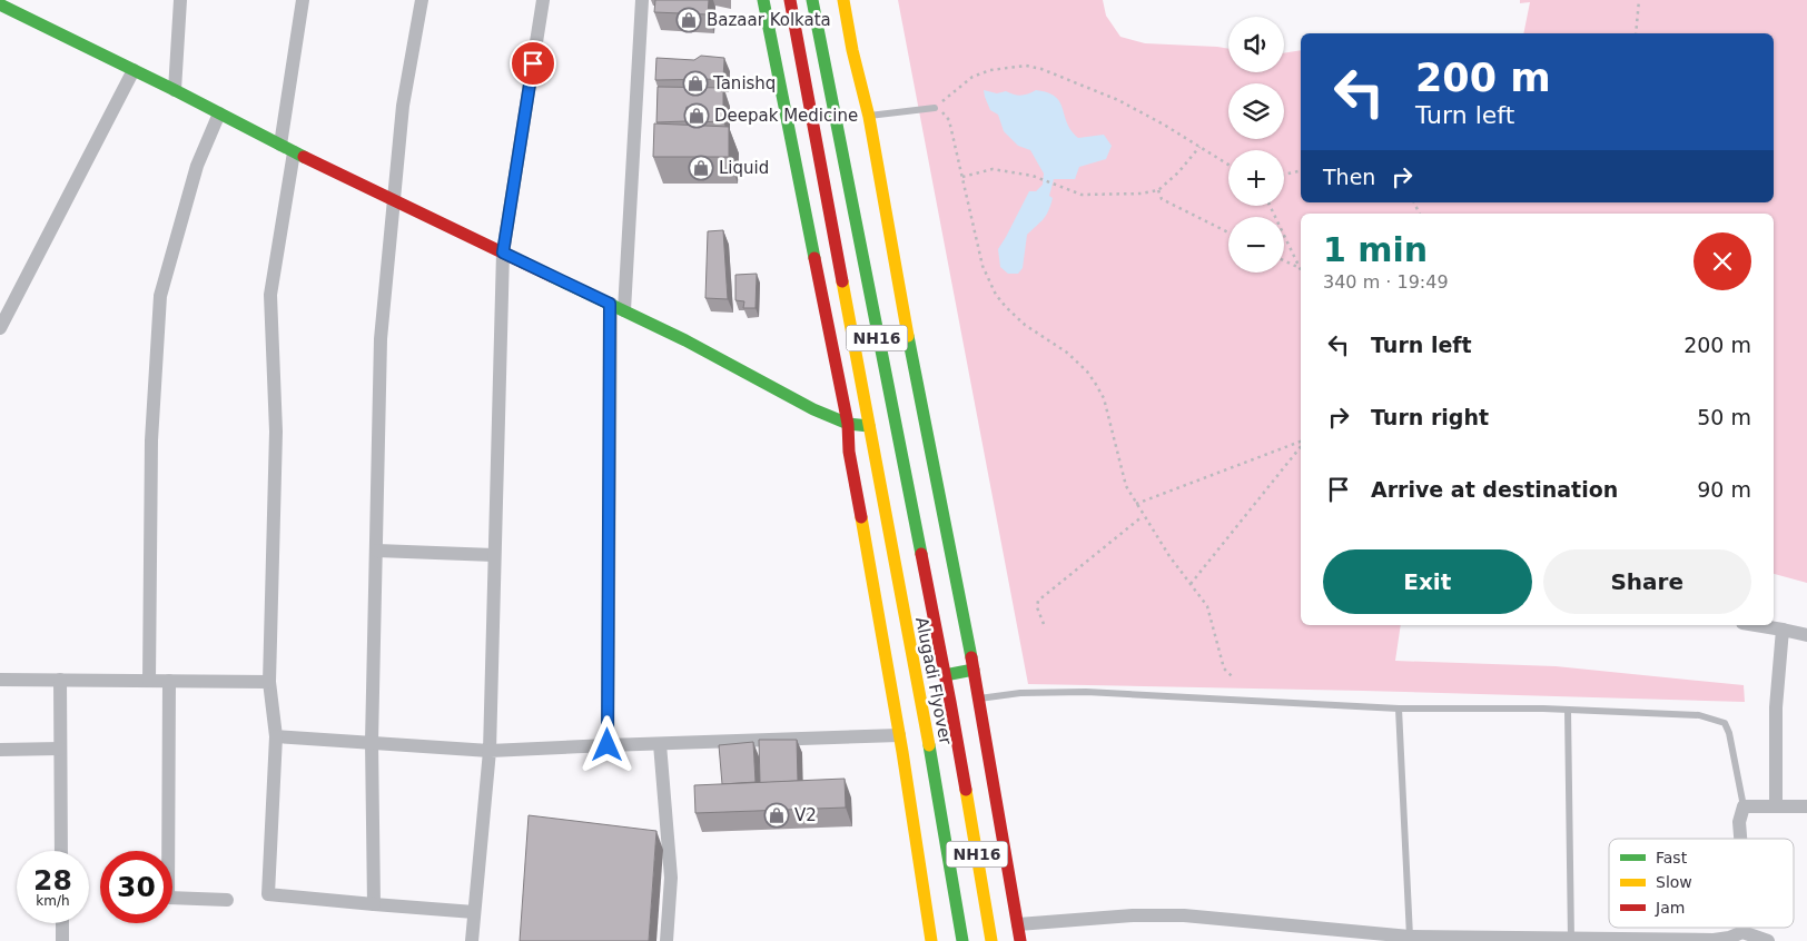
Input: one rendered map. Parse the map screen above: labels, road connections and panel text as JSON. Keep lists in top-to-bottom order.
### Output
{
  "streets": {
    "main road": ["NH16", "Alugadi Flyover"]
  },
  "crossings": [
    ["NH16", "Alugadi Flyover"]
  ],
  "places": {
    "shop": [
      "Bazaar Kolkata",
      "Tanishq",
      "Deepak Medicine",
      "Liquid",
      "V2"
    ]
  },
  "legend": ["Fast", "Slow", "Jam"],
  "page": {
    "map_buttons": ["+", "−"],
    "turn": ["200 m", "Turn left"],
    "then": "Then",
    "heading": ["1 min", "340 m · 19:49"],
    "list": [
      {
        "name": "Turn left",
        "value": "200 m"
      },
      {
        "name": "Turn right",
        "value": "50 m"
      },
      {
        "name": "Arrive at destination",
        "value": "90 m"
      }
    ],
    "buttons": ["Exit", "Share"],
    "speed": "28 km/h",
    "limit": "30"
  }
}
